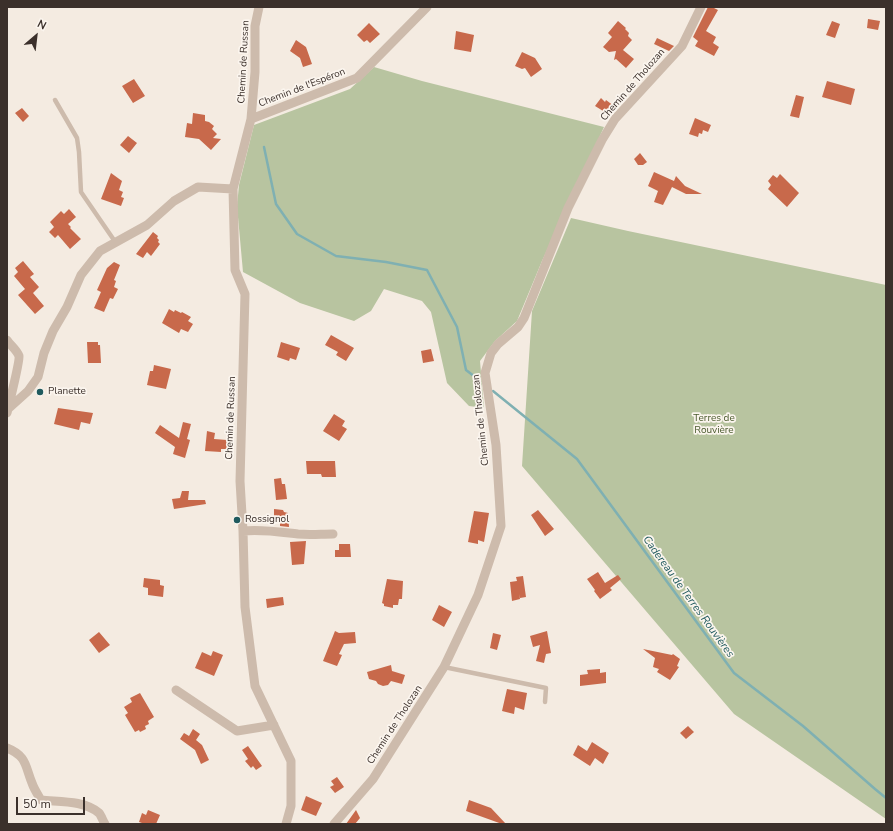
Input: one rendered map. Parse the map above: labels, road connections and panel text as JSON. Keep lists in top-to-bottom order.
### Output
{
  "streets": {
    "street": ["Chemin de Russan", "Chemin de Tholozan", "Chemin de l'Espéron"]
  },
  "crossings": [
    ["Chemin de Russan", "Chemin de l'Espéron"]
  ],
  "water": ["Cadereau de Terres Rouvières"],
  "parks": ["Terres de Rouvière"],
  "places": ["Planette", "Rossignol"],
  "scale_bar": "50 m",
  "north": "top right"
}
